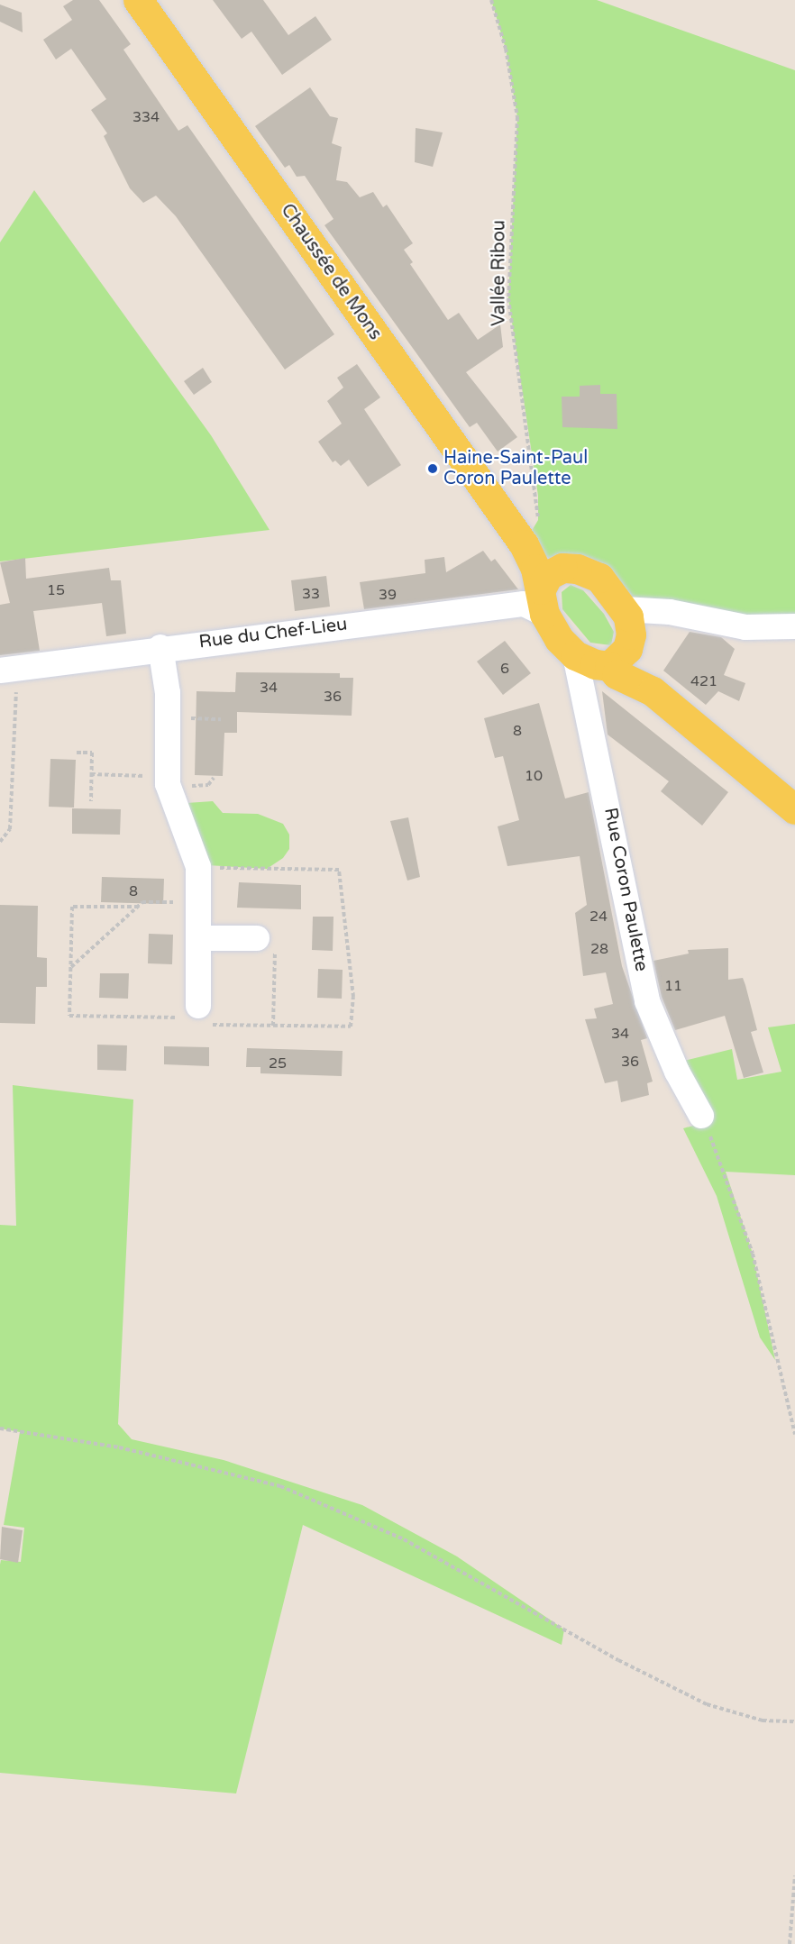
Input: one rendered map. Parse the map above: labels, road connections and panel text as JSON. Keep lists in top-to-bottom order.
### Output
{
  "streets": {
    "main road": ["Chaussée de Mons"],
    "street": ["Rue du Chef-Lieu", "Rue Coron Paulette"],
    "path": ["Vallée Ribou"]
  },
  "crossings": [
    ["Chaussée de Mons", "Vallée Ribou"],
    ["Rue du Chef-Lieu", "Rue Coron Paulette"]
  ],
  "places": ["Haine-Saint-Paul Coron Paulette"],
  "house_numbers": [
    "334",
    "15",
    "33",
    "39",
    "6",
    "421",
    "34",
    "36",
    "8",
    "10",
    "8",
    "24",
    "28",
    "11",
    "34",
    "36",
    "25"
  ]
}
